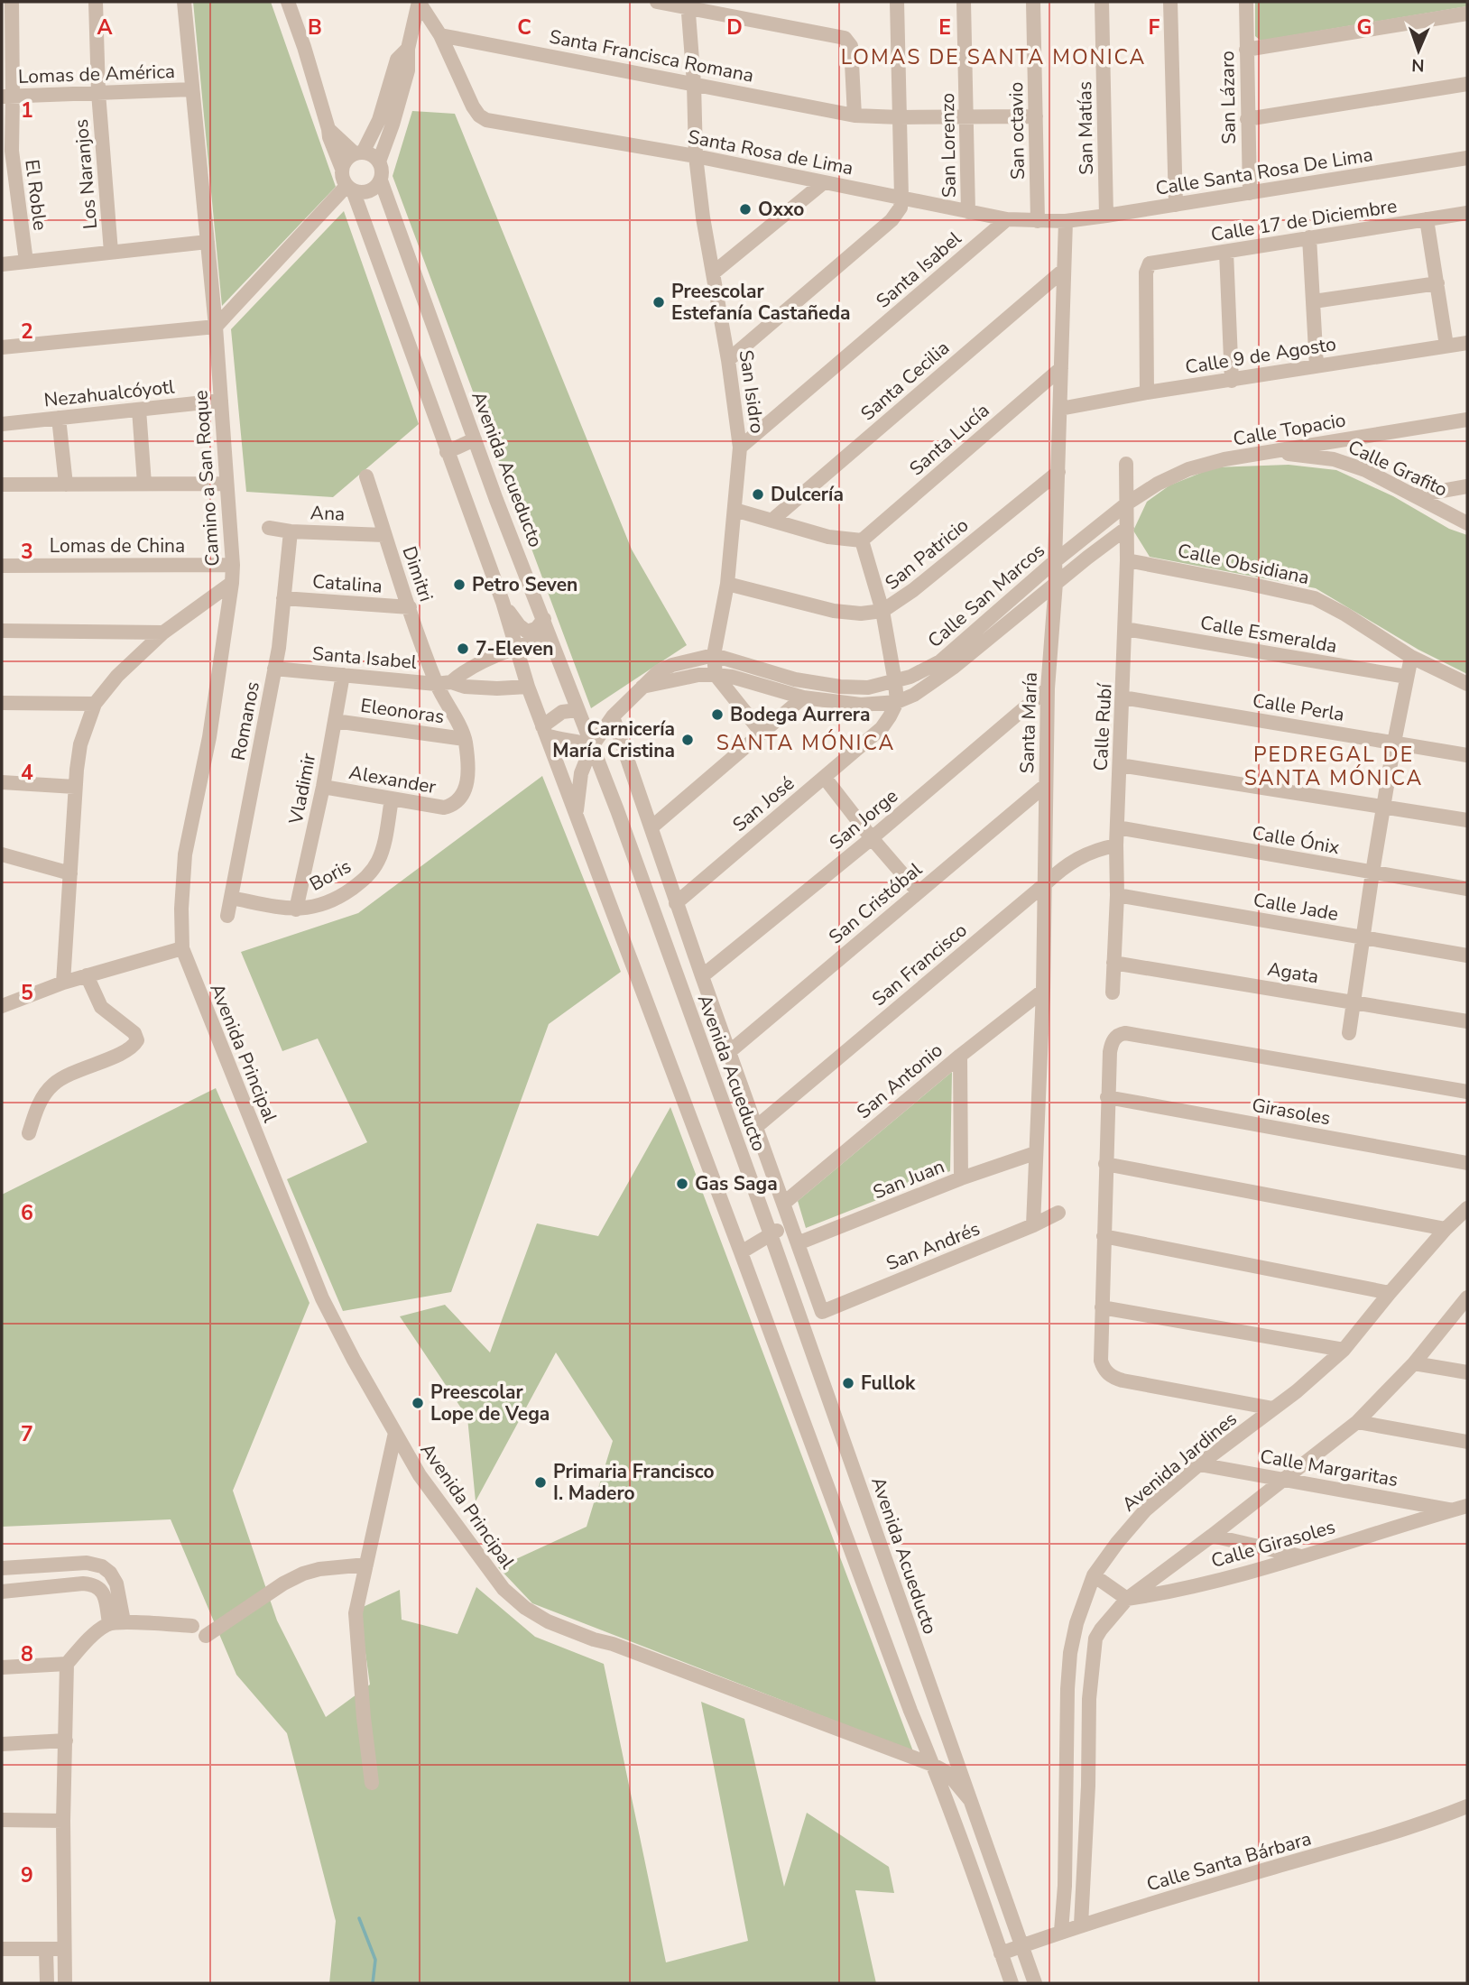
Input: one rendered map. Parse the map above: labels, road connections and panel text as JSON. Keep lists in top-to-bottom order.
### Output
{
  "streets": {
    "street": [
      "Santa Francisca Romana",
      "Lomas de América",
      "San Lázaro",
      "San Matías",
      "San octavio",
      "San Lorenzo",
      "Santa Rosa de Lima",
      "Calle Santa Rosa De Lima",
      "Los Naranjos",
      "El Roble",
      "Calle 17 de Diciembre",
      "Santa Isabel",
      "Calle 9 de Agosto",
      "Santa Cecilia",
      "San Isidro",
      "Nezahualcóyotl",
      "Calle Topacio",
      "Santa Lucía",
      "Calle Grafito",
      "Avenida Acueducto",
      "Camino a San Roque",
      "Ana",
      "Lomas de China",
      "San Patricio",
      "Calle Obsidiana",
      "Dimitri",
      "Catalina",
      "Calle San Marcos",
      "Calle Esmeralda",
      "Calle Perla",
      "Eleonoras",
      "Romanos",
      "Santa María",
      "Calle Rubí",
      "Alexander",
      "Vladimir",
      "San José",
      "San Jorge",
      "Calle Ónix",
      "Boris",
      "San Cristóbal",
      "Calle Jade",
      "San Francisco",
      "Agata",
      "Avenida Principal",
      "San Antonio",
      "Girasoles",
      "San Juan",
      "San Andrés",
      "Avenida Jardines",
      "Calle Margaritas",
      "Calle Girasoles",
      "Calle Santa Bárbara"
    ]
  },
  "crossings": [
    ["Santa Francisca Romana", "San octavio"],
    ["Santa Francisca Romana", "San Lorenzo"],
    ["Santa Francisca Romana", "Santa Rosa de Lima"],
    ["Santa Francisca Romana", "San Isidro"],
    ["Lomas de América", "Los Naranjos"],
    ["Lomas de América", "El Roble"],
    ["Lomas de América", "Camino a San Roque"],
    ["San Lázaro", "Calle Santa Rosa De Lima"],
    ["San Matías", "Calle Santa Rosa De Lima"],
    ["San octavio", "Santa Rosa de Lima"],
    ["San Lorenzo", "Santa Rosa de Lima"],
    ["Santa Rosa de Lima", "Calle Santa Rosa De Lima"],
    ["Santa Rosa de Lima", "Santa Isabel"],
    ["Santa Rosa de Lima", "San Isidro"],
    ["Santa Rosa de Lima", "Santa María"],
    ["Calle Santa Rosa De Lima", "Santa María"],
    ["Calle 17 de Diciembre", "Calle 9 de Agosto"],
    ["Santa Isabel", "San Isidro"],
    ["Santa Isabel", "Dimitri"],
    ["Santa Isabel", "Romanos"],
    ["Santa Isabel", "Vladimir"],
    ["Calle 9 de Agosto", "Santa María"],
    ["Santa Cecilia", "Santa María"],
    ["San Isidro", "San Patricio"],
    ["San Isidro", "Calle San Marcos"],
    ["Nezahualcóyotl", "Camino a San Roque"],
    ["Calle Topacio", "Calle Grafito"],
    ["Calle Topacio", "Calle San Marcos"],
    ["Calle Topacio", "Calle Rubí"],
    ["Santa Lucía", "Santa María"],
    ["Avenida Acueducto", "Calle San Marcos"],
    ["Avenida Acueducto", "Calle Santa Bárbara"],
    ["Camino a San Roque", "Lomas de China"],
    ["Camino a San Roque", "Avenida Principal"],
    ["Ana", "Dimitri"],
    ["Ana", "Romanos"],
    ["San Patricio", "Santa María"],
    ["Calle Obsidiana", "Calle Rubí"],
    ["Dimitri", "Catalina"],
    ["Dimitri", "Eleonoras"],
    ["Dimitri", "Alexander"],
    ["Catalina", "Romanos"],
    ["Calle San Marcos", "Santa María"],
    ["Calle San Marcos", "Calle Rubí"],
    ["Calle San Marcos", "San José"],
    ["Calle Esmeralda", "Calle Rubí"],
    ["Calle Perla", "Calle Rubí"],
    ["Eleonoras", "Alexander"],
    ["Eleonoras", "Vladimir"],
    ["Romanos", "Boris"],
    ["Santa María", "San Jorge"],
    ["Santa María", "San Cristóbal"],
    ["Santa María", "San Francisco"],
    ["Santa María", "San Antonio"],
    ["Santa María", "San Juan"],
    ["Santa María", "San Andrés"],
    ["Calle Rubí", "Calle Ónix"],
    ["Calle Rubí", "Calle Jade"],
    ["Calle Rubí", "San Francisco"],
    ["Calle Rubí", "Agata"],
    ["Alexander", "Vladimir"],
    ["Alexander", "Boris"],
    ["Vladimir", "Boris"],
    ["San Juan", "San Andrés"],
    ["Avenida Jardines", "Calle Margaritas"],
    ["Avenida Jardines", "Calle Santa Bárbara"],
    ["Calle Margaritas", "Calle Girasoles"]
  ],
  "districts": ["LOMAS DE SANTA MONICA", "SANTA MÓNICA", "PEDREGAL DE SANTA MÓNICA"],
  "places": [
    "Oxxo",
    "Preescolar Estefanía Castañeda",
    "Dulcería",
    "Petro Seven",
    "7-Eleven",
    "Bodega Aurrera",
    "Carnicería María Cristina",
    "Gas Saga",
    "Fullok",
    "Preescolar Lope de Vega",
    "Primaria Francisco I. Madero"
  ],
  "north": "bottom",
  "grid": {
    "columns": [
      "A",
      "B",
      "C",
      "D",
      "E",
      "F",
      "G"
    ],
    "rows": [
      "1",
      "2",
      "3",
      "4",
      "5",
      "6",
      "7",
      "8",
      "9"
    ]
  }
}
